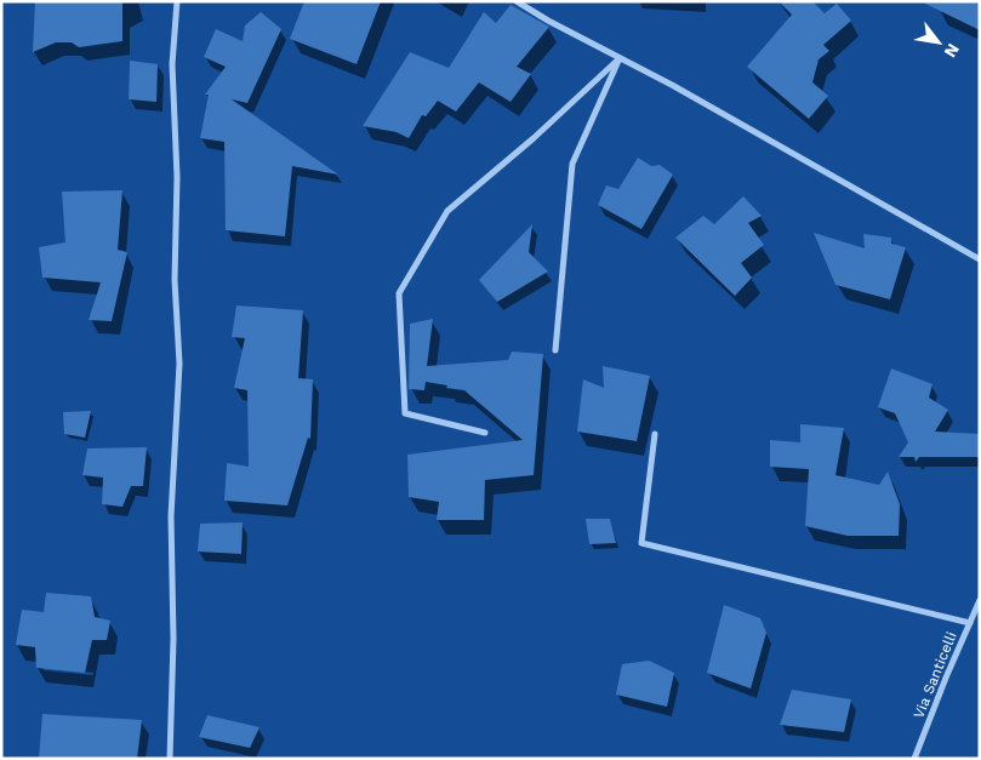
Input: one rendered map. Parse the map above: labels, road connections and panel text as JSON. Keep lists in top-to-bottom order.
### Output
{
  "streets": {
    "street": ["Via Santicelli"]
  },
  "north": "bottom right"
}
